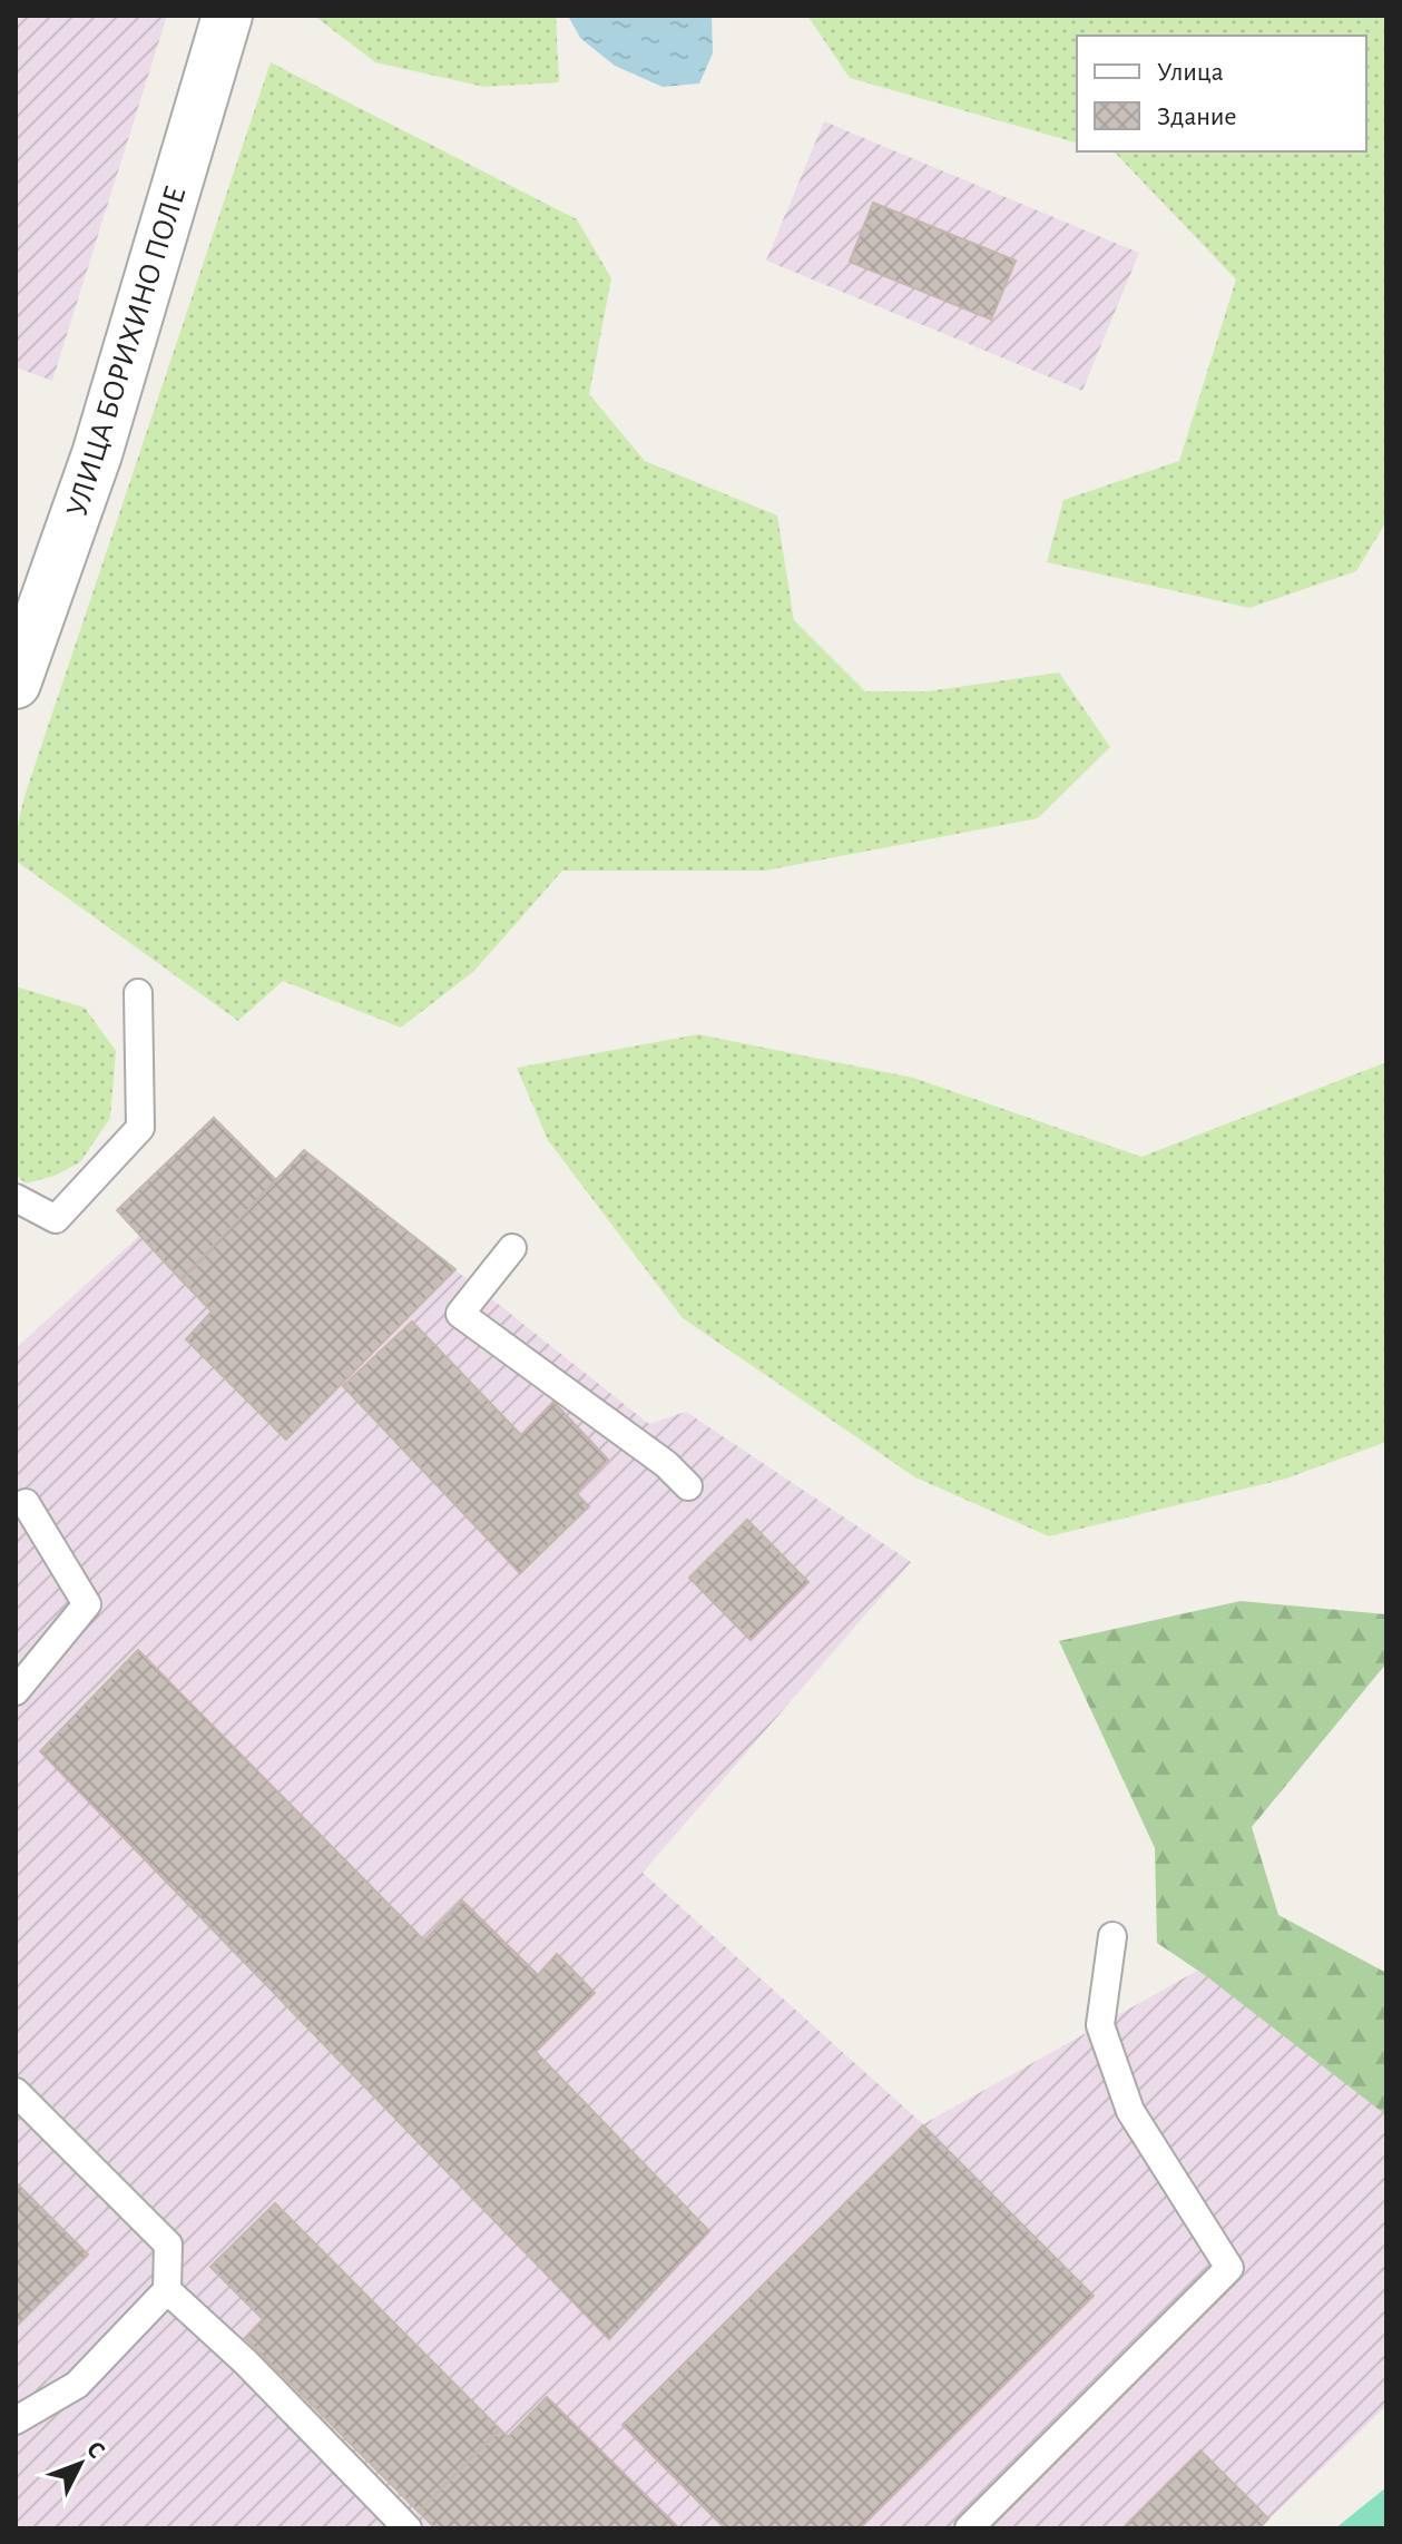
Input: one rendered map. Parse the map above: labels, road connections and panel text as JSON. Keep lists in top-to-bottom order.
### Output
{
  "streets": {
    "street": ["УЛИЦА БОРИХИНО ПОЛЕ"]
  },
  "legend": ["Улица", "Здание"],
  "north": "top right"
}
